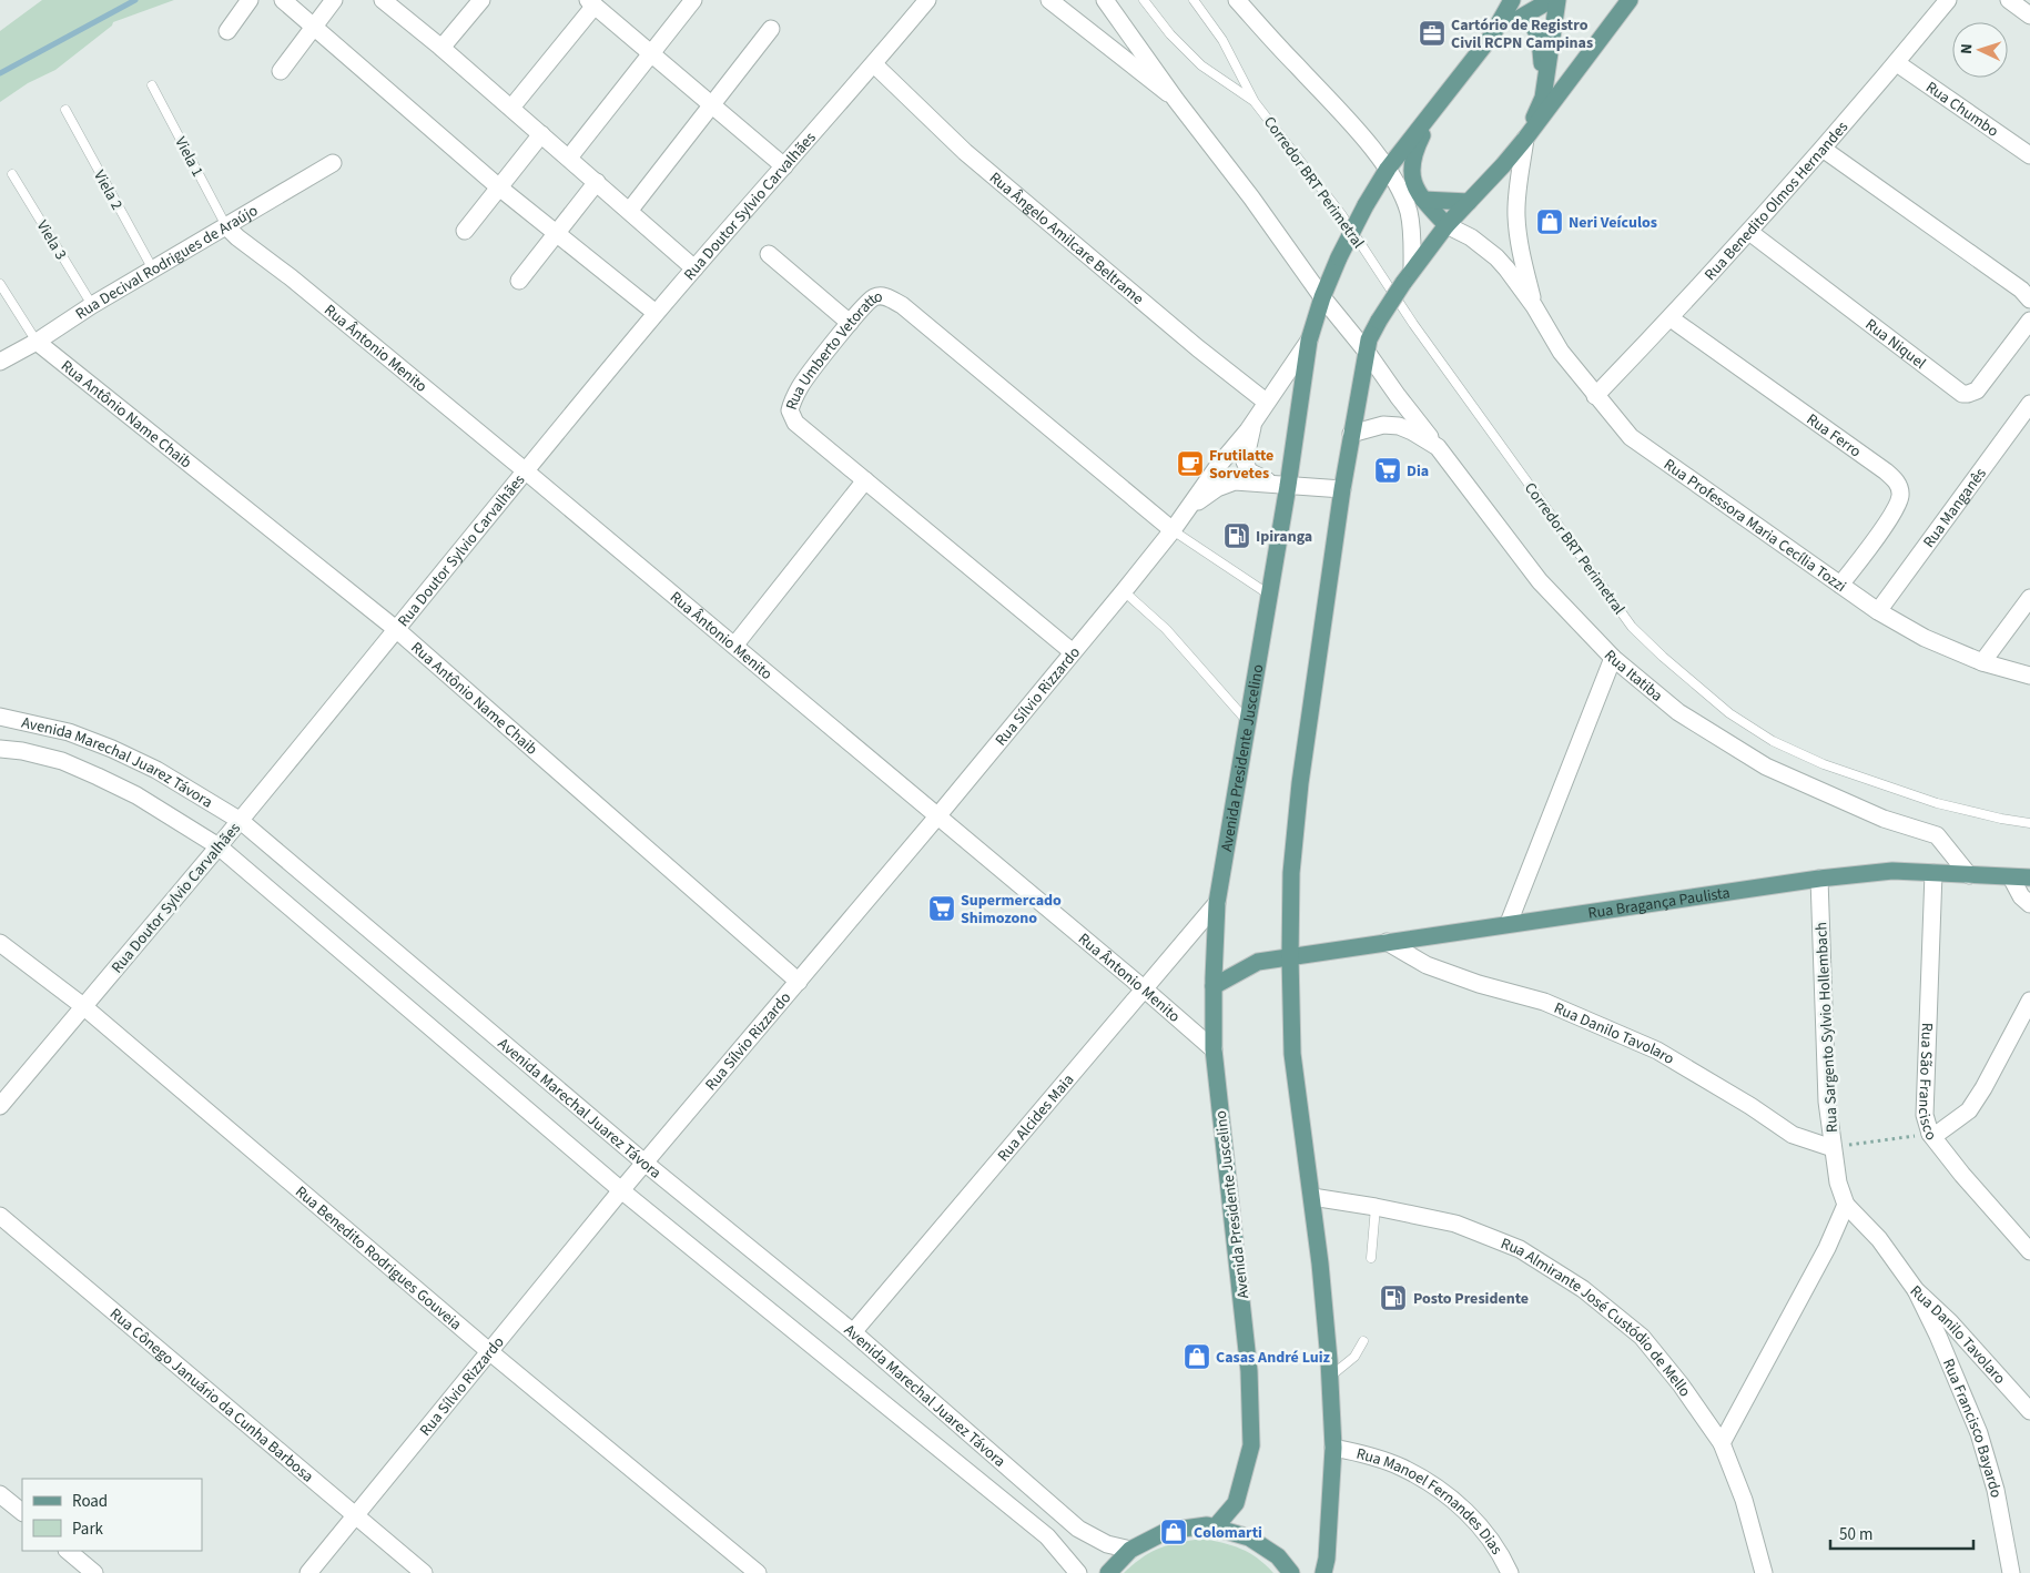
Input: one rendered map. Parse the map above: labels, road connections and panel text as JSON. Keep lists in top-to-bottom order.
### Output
{
  "streets": {
    "main road": ["Avenida Presidente Juscelino", "Rua Bragança Paulista"],
    "street": [
      "Rua Chumbo",
      "Rua Benedito Olmos Hernandes",
      "Rua Doutor Sylvio Carvalhães",
      "Rua Ângelo Amilcare Beltrame",
      "Rua Decival Rodrigues de Araújo",
      "Rua Niquel",
      "Rua Ântonio Menito",
      "Rua Umberto Vetoratto",
      "Rua Antônio Name Chaib",
      "Rua Ferro",
      "Rua Manganês",
      "Rua Professora Maria Cecília Tozzi",
      "Rua Itatiba",
      "Rua Sílvio Rizzardo",
      "Avenida Marechal Juarez Távora",
      "Rua Sargento Sylvio Hollembach",
      "Rua Danilo Tavolaro",
      "Rua São Francisco",
      "Rua Alcides Maia",
      "Rua Benedito Rodrigues Gouveia",
      "Rua Almirante José Custódio de Mello",
      "Rua Cônego Januário da Cunha Barbosa",
      "Rua Francisco Bayardo",
      "Rua Manoel Fernandes Dias"
    ],
    "lane": [
      "Viela 1",
      "Corredor BRT Perimetral",
      "Viela 2",
      "Viela 3"
    ]
  },
  "crossings": [
    ["Rua Chumbo", "Rua Benedito Olmos Hernandes"],
    ["Viela 1", "Rua Decival Rodrigues de Araújo"],
    ["Viela 1", "Rua Ântonio Menito"],
    ["Viela 2", "Rua Decival Rodrigues de Araújo"],
    ["Rua Benedito Olmos Hernandes", "Rua Niquel"],
    ["Rua Benedito Olmos Hernandes", "Rua Ferro"],
    ["Rua Benedito Olmos Hernandes", "Rua Professora Maria Cecília Tozzi"],
    ["Rua Doutor Sylvio Carvalhães", "Rua Ângelo Amilcare Beltrame"],
    ["Rua Doutor Sylvio Carvalhães", "Rua Ântonio Menito"],
    ["Rua Doutor Sylvio Carvalhães", "Rua Antônio Name Chaib"],
    ["Rua Doutor Sylvio Carvalhães", "Avenida Marechal Juarez Távora"],
    ["Rua Doutor Sylvio Carvalhães", "Rua Benedito Rodrigues Gouveia"],
    ["Rua Ângelo Amilcare Beltrame", "Rua Sílvio Rizzardo"],
    ["Viela 3", "Rua Decival Rodrigues de Araújo"],
    ["Rua Decival Rodrigues de Araújo", "Rua Ântonio Menito"],
    ["Rua Decival Rodrigues de Araújo", "Rua Antônio Name Chaib"],
    ["Rua Ântonio Menito", "Rua Sílvio Rizzardo"],
    ["Rua Ântonio Menito", "Avenida Presidente Juscelino"],
    ["Rua Ântonio Menito", "Rua Alcides Maia"],
    ["Rua Umberto Vetoratto", "Rua Sílvio Rizzardo"],
    ["Rua Antônio Name Chaib", "Rua Sílvio Rizzardo"],
    ["Rua Ferro", "Rua Professora Maria Cecília Tozzi"],
    ["Rua Manganês", "Rua Professora Maria Cecília Tozzi"],
    ["Rua Itatiba", "Rua Bragança Paulista"],
    ["Rua Sílvio Rizzardo", "Avenida Presidente Juscelino"],
    ["Rua Sílvio Rizzardo", "Avenida Marechal Juarez Távora"],
    ["Rua Sílvio Rizzardo", "Rua Benedito Rodrigues Gouveia"],
    ["Rua Sílvio Rizzardo", "Rua Cônego Januário da Cunha Barbosa"],
    ["Avenida Presidente Juscelino", "Rua Bragança Paulista"],
    ["Avenida Presidente Juscelino", "Rua Alcides Maia"],
    ["Avenida Marechal Juarez Távora", "Rua Alcides Maia"],
    ["Rua Bragança Paulista", "Rua Sargento Sylvio Hollembach"],
    ["Rua Bragança Paulista", "Rua Danilo Tavolaro"],
    ["Rua Bragança Paulista", "Rua São Francisco"],
    ["Rua Sargento Sylvio Hollembach", "Rua Danilo Tavolaro"],
    ["Rua Danilo Tavolaro", "Rua Francisco Bayardo"]
  ],
  "places": {
    "office": ["Cartório de Registro Civil RCPN Campinas"],
    "shop": ["Neri Veículos", "Casas André Luiz", "Colomarti"],
    "cafe": ["Frutilatte Sorvetes"],
    "supermarket": ["Dia", "Supermercado Shimozono"],
    "fuel station": ["Ipiranga", "Posto Presidente"]
  },
  "legend": ["Road", "Park"],
  "scale_bar": "50 m",
  "north": "left"
}
